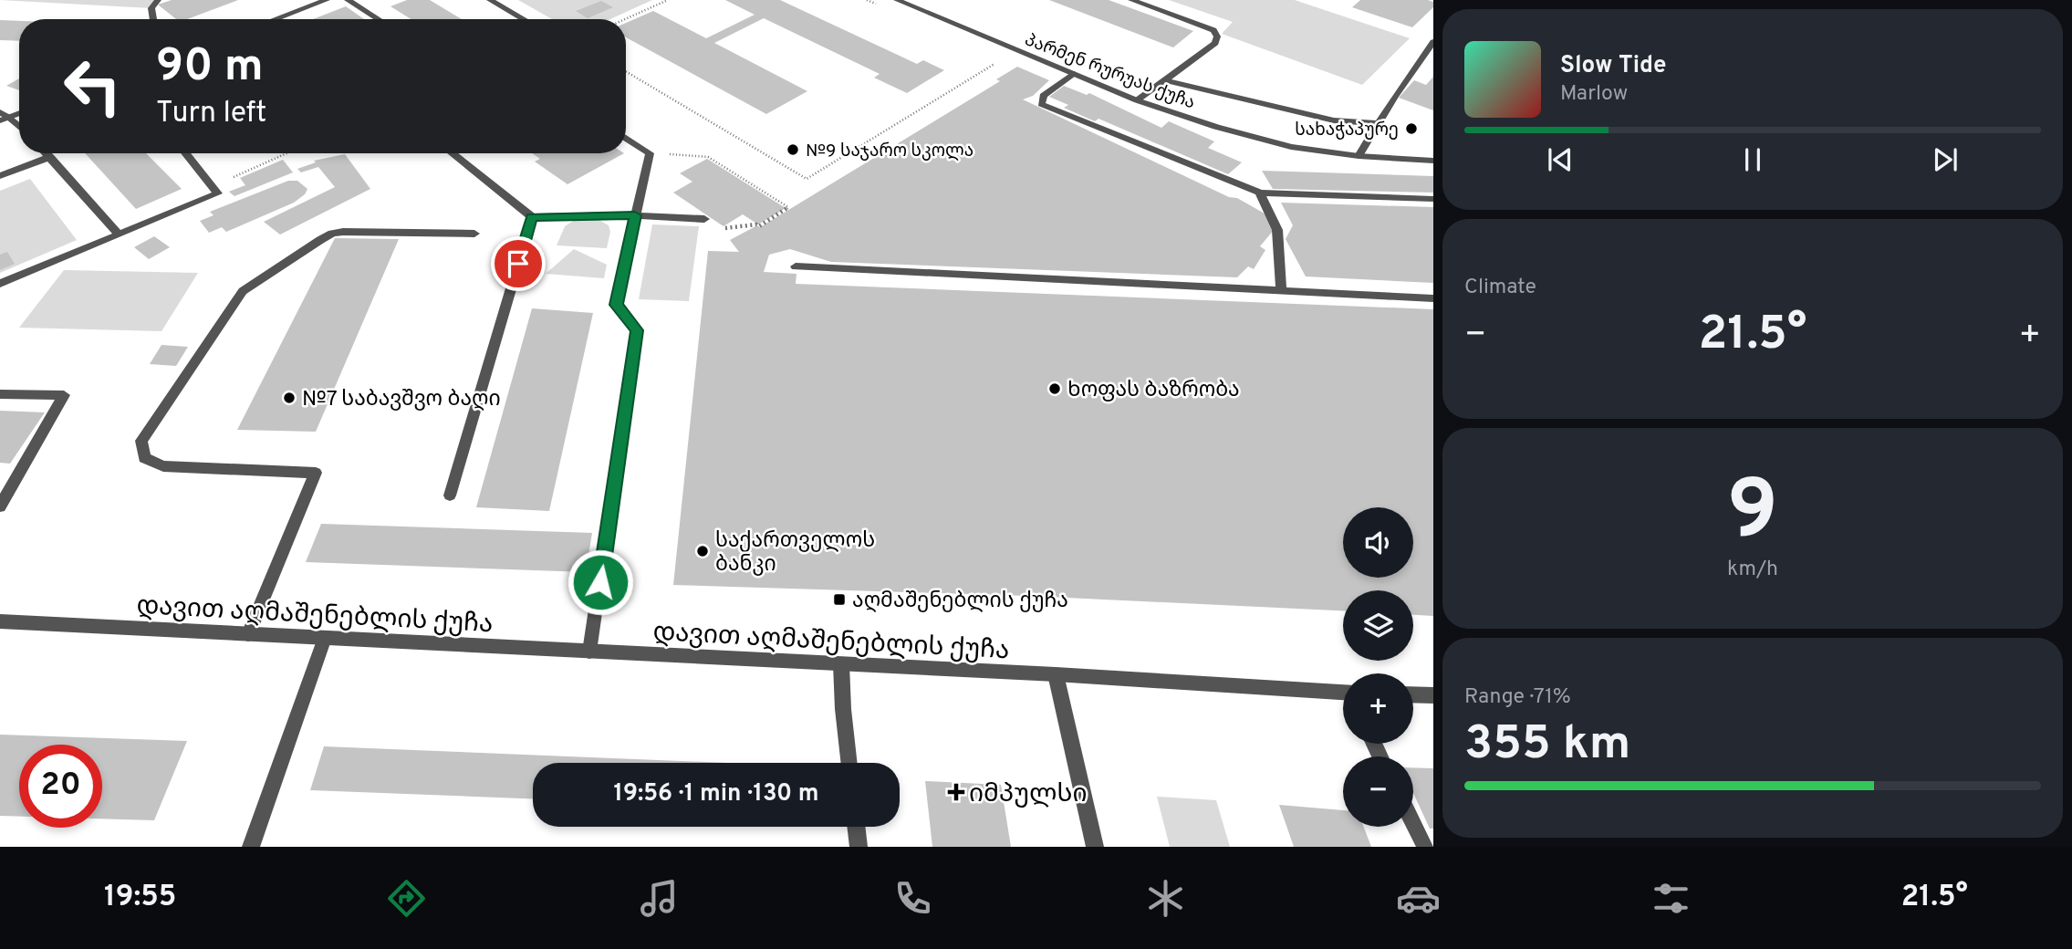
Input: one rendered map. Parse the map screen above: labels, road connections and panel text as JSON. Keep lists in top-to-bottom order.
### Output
{
  "streets": {
    "street": ["პარმენ რურუას ქუჩა", "დავით აღმაშენებლის ქუჩა"]
  },
  "places": {
    "other": [
      "სახაჭაპურე",
      "№9 საჯარო სკოლა",
      "Ხოფას Ბაზრობა",
      "№7 საბავშვო ბაღი",
      "საქართველოს ბანკი"
    ],
    "transit": ["აღმაშენებლის ქუჩა"],
    "health": ["იმპულსი"]
  },
  "page": {
    "turn": ["90 m", "Turn left"],
    "song": ["Slow Tide", "Marlow"],
    "tile": [
      "Climate",
      ["9", "km/h"],
      ["Range · 71%", "355 km"]
    ],
    "heat": ["−", "21.5°", "+"],
    "map_buttons": ["+", "−"],
    "limit": "20",
    "trip": "19:56 · 1 min · 130 m",
    "tabs": ["19:55", "21.5°"]
  }
}
